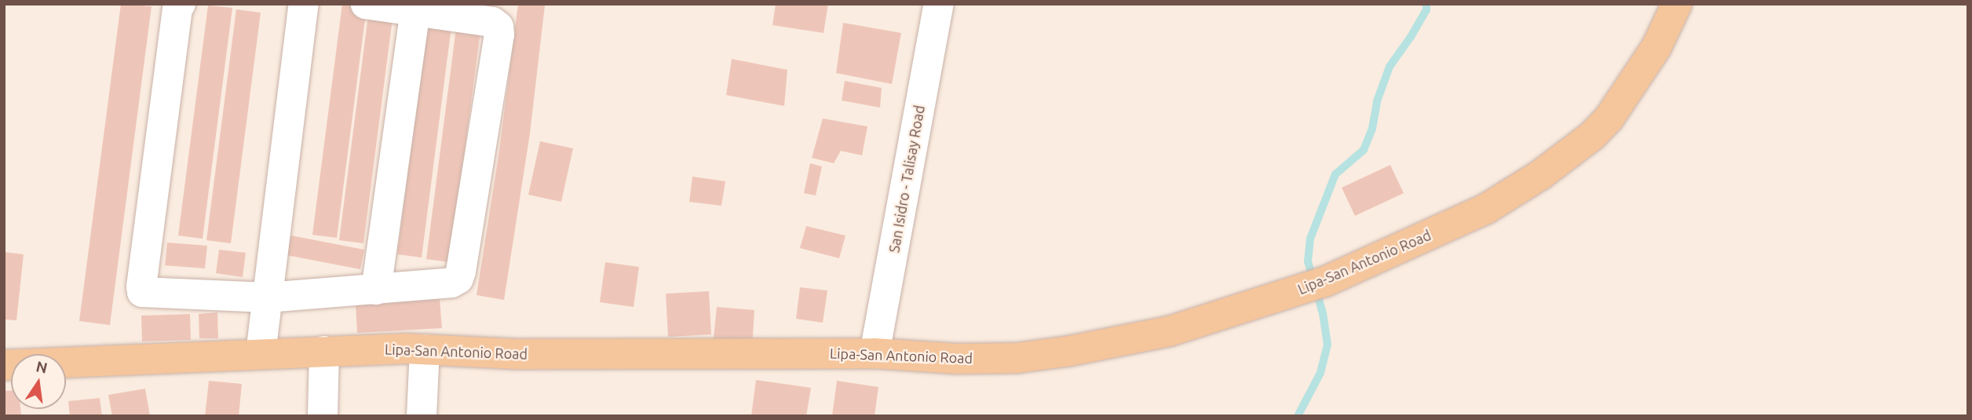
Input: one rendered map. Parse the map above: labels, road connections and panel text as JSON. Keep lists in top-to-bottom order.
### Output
{
  "streets": {
    "main road": ["Lipa-San Antonio Road"],
    "street": ["San Isidro - Talisay Road"]
  },
  "crossings": [
    ["San Isidro - Talisay Road", "Lipa-San Antonio Road"]
  ],
  "north": "top"
}
